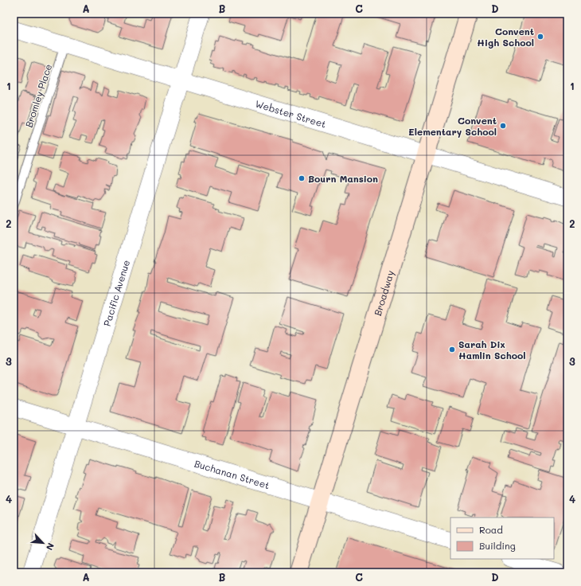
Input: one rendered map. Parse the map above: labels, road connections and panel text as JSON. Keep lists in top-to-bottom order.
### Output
{
  "streets": {
    "street": [
      "Webster Street",
      "Pacific Avenue",
      "Broadway",
      "Buchanan Street"
    ],
    "lane": ["Bromley Place"]
  },
  "crossings": [
    ["Bromley Place", "Webster Street"],
    ["Webster Street", "Pacific Avenue"],
    ["Webster Street", "Broadway"],
    ["Pacific Avenue", "Buchanan Street"],
    ["Broadway", "Buchanan Street"]
  ],
  "places": [
    "Convent High School",
    "Convent Elementary School",
    "Bourn Mansion",
    "Sarah Dix Hamlin School"
  ],
  "legend": ["Road", "Building"],
  "north": "bottom right",
  "grid": {
    "columns": [
      "A",
      "B",
      "C",
      "D"
    ],
    "rows": [
      "1",
      "2",
      "3",
      "4"
    ]
  }
}
